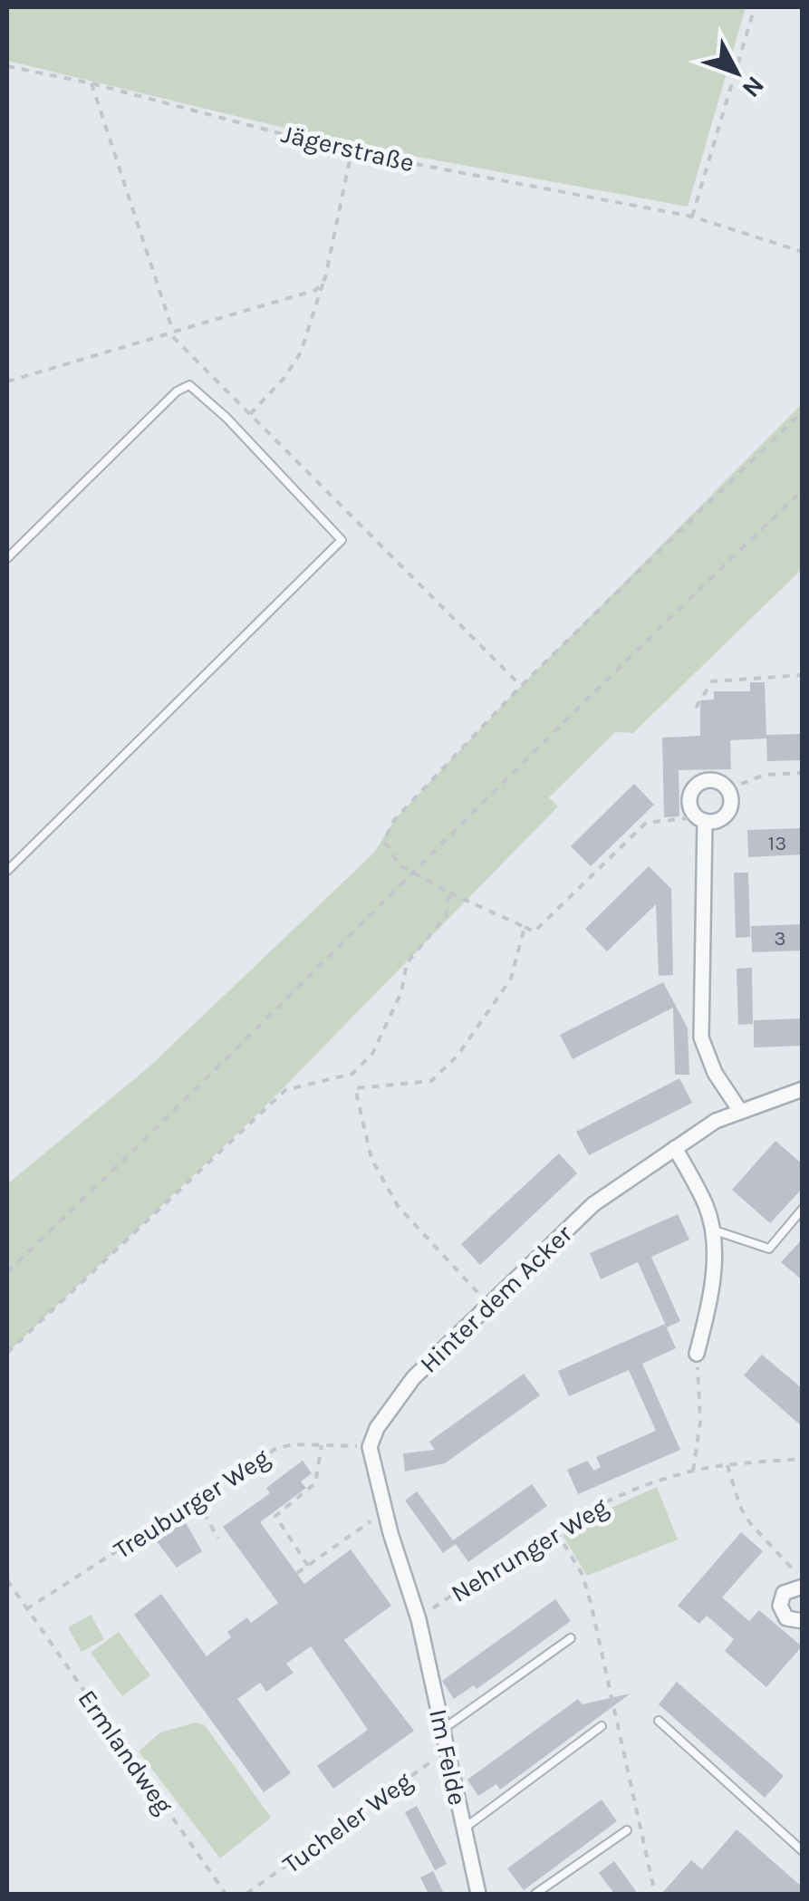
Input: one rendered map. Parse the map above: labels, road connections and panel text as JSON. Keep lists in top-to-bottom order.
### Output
{
  "streets": {
    "street": ["Hinter dem Acker", "Im Felde"],
    "path": [
      "Jägerstraße",
      "Treuburger Weg",
      "Nehrunger Weg",
      "Ermlandweg",
      "Tucheler Weg"
    ]
  },
  "crossings": [
    ["Hinter dem Acker", "Treuburger Weg"],
    ["Treuburger Weg", "Ermlandweg"],
    ["Nehrunger Weg", "Im Felde"],
    ["Im Felde", "Tucheler Weg"]
  ],
  "house_numbers": ["13", "3"],
  "north": "bottom right"
}
